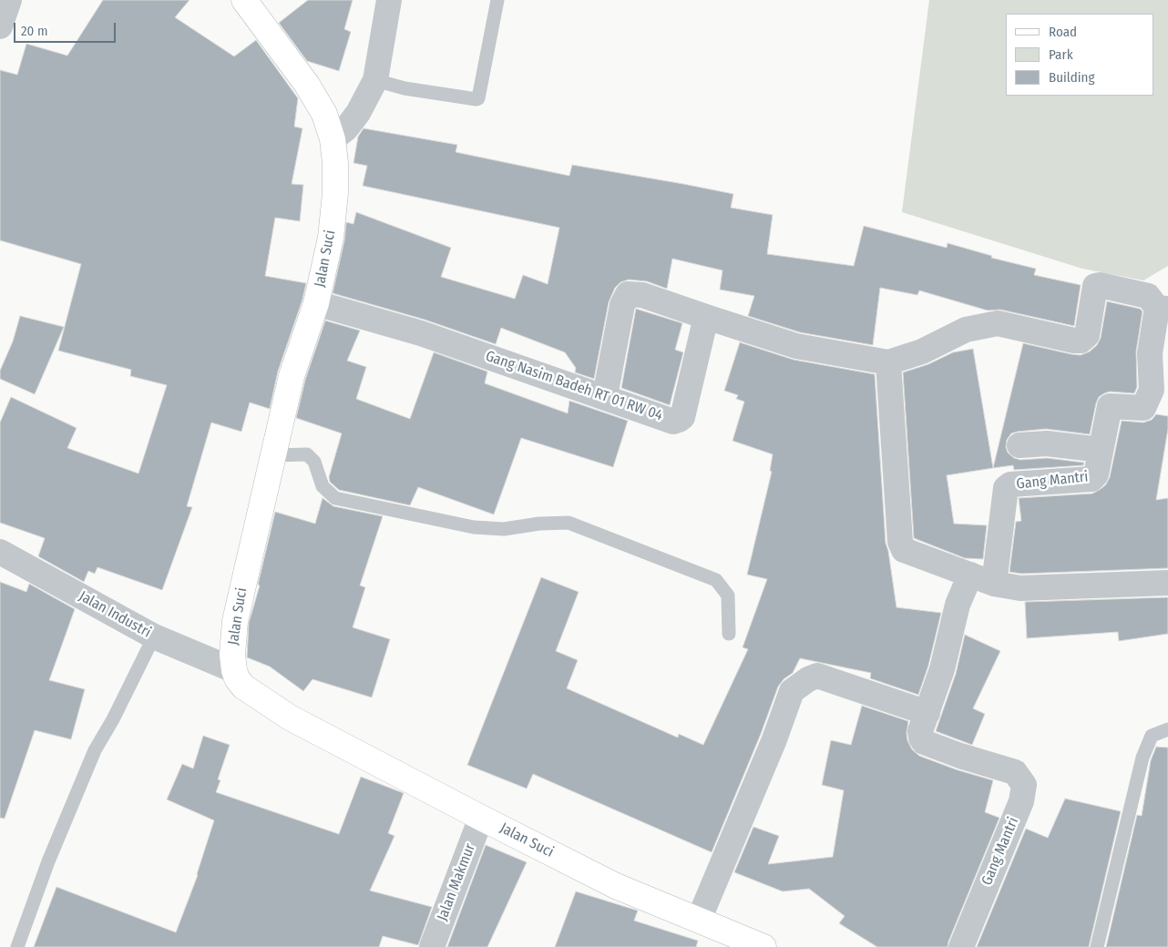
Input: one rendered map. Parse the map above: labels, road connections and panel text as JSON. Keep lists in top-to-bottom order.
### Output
{
  "streets": {
    "street": [
      "Jalan Suci",
      "Gang Nasim Badeh RT 01 RW 04",
      "Gang Mantri",
      "Jalan Industri",
      "Jalan Makmur"
    ]
  },
  "crossings": [
    ["Jalan Suci", "Gang Nasim Badeh RT 01 RW 04"],
    ["Jalan Suci", "Jalan Industri"],
    ["Jalan Suci", "Jalan Makmur"]
  ],
  "legend": ["Road", "Park", "Building"],
  "scale_bar": "20 m"
}
